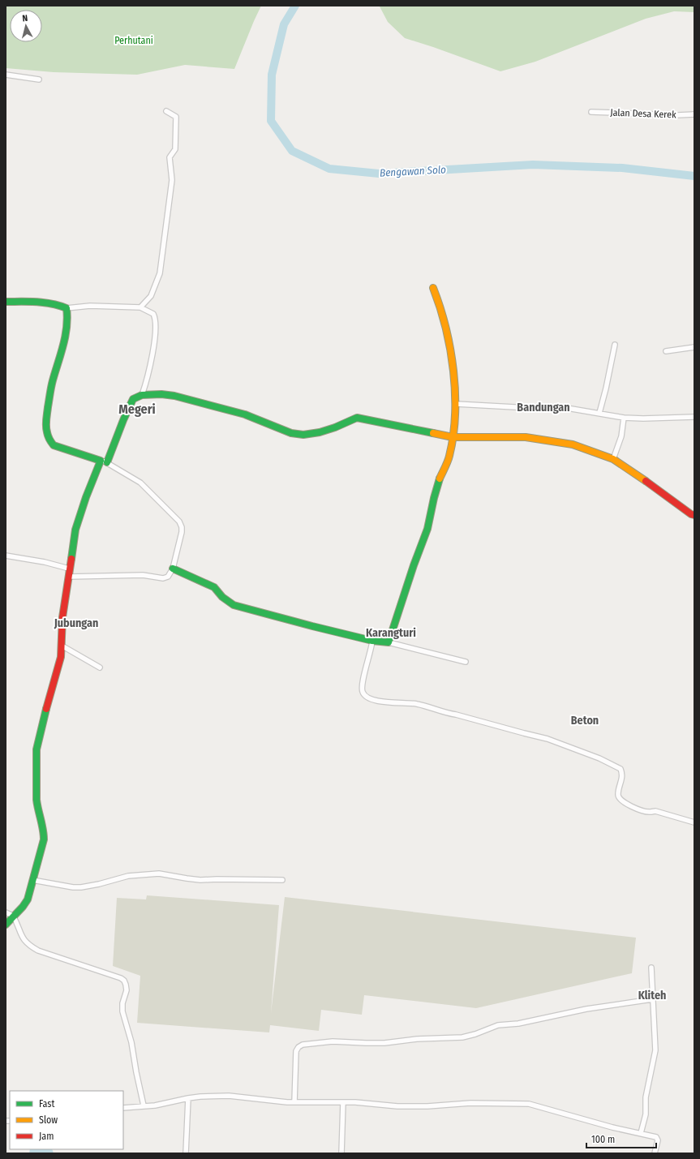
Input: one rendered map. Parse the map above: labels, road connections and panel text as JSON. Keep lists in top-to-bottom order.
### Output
{
  "streets": {
    "street": ["Jalan Desa Kerek"]
  },
  "districts": [
    "Bandungan",
    "Megeri",
    "Jubungan",
    "Karangturi",
    "Beton",
    "Kliteh"
  ],
  "water": ["Bengawan Solo"],
  "parks": ["Perhutani"],
  "legend": ["Fast", "Slow", "Jam"],
  "scale_bar": "100 m",
  "north": "top"
}
